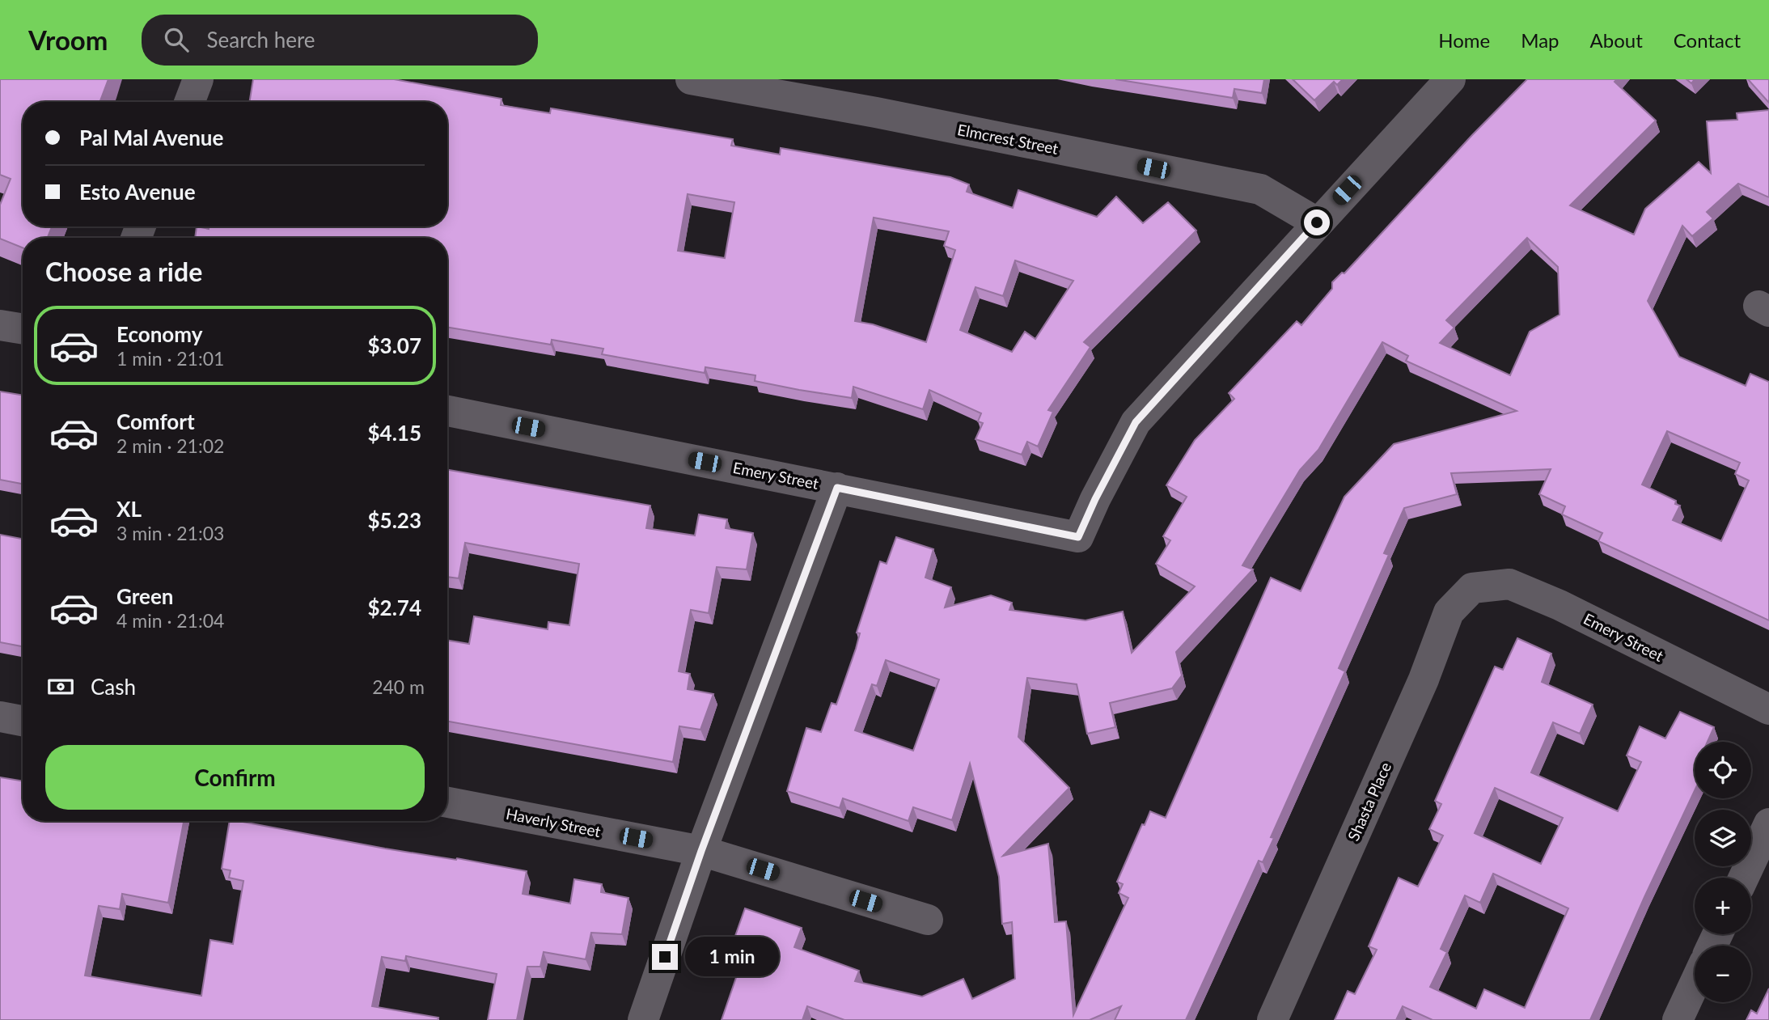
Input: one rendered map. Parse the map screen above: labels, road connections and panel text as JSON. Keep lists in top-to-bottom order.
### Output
{
  "streets": {
    "street": [
      "Elmcrest Street",
      "Emery Street",
      "Shasta Place",
      "Haverly Street"
    ]
  },
  "crossings": [
    ["Elmcrest Street", "Emery Street"],
    ["Emery Street", "Shasta Place"]
  ],
  "page": {
    "header": "Vroom",
    "search": "Search here",
    "nav": [
      "Home",
      "Map",
      "About",
      "Contact"
    ],
    "banner": ["Pal Mal Avenue", "Esto Avenue"],
    "heading": "Choose a ride",
    "list": [
      {
        "name": "Economy",
        "note": "1 min · 21:01",
        "value": "$3.07"
      },
      {
        "name": "Comfort",
        "note": "2 min · 21:02",
        "value": "$4.15"
      },
      {
        "name": "XL",
        "note": "3 min · 21:03",
        "value": "$5.23"
      },
      {
        "name": "Green",
        "note": "4 min · 21:04",
        "value": "$2.74"
      }
    ],
    "pay": ["Cash", "240 m"],
    "buttons": "Confirm",
    "map_buttons": ["+", "−"],
    "bubble": "1 min"
  }
}
